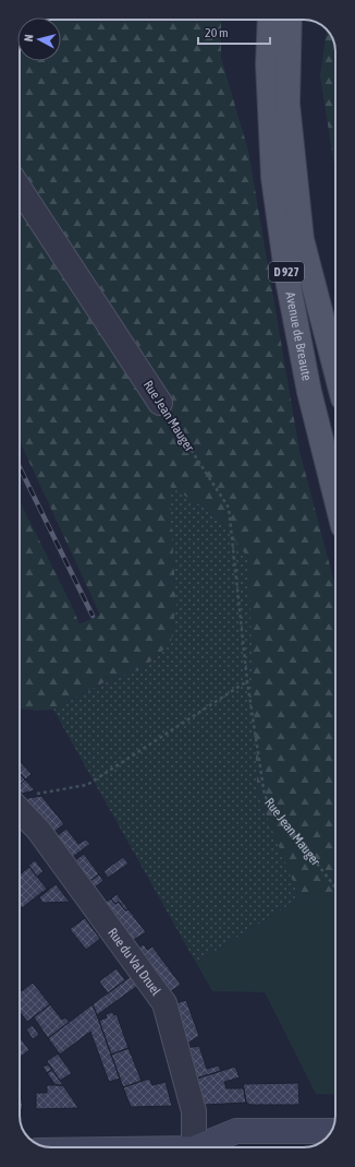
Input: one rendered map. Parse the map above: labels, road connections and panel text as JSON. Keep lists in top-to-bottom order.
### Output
{
  "streets": {
    "main road": ["D 927", "Avenue de Breaute"],
    "street": ["Rue Jean Mauger", "Rue du Val Druel"]
  },
  "scale_bar": "20 m",
  "north": "left"
}
